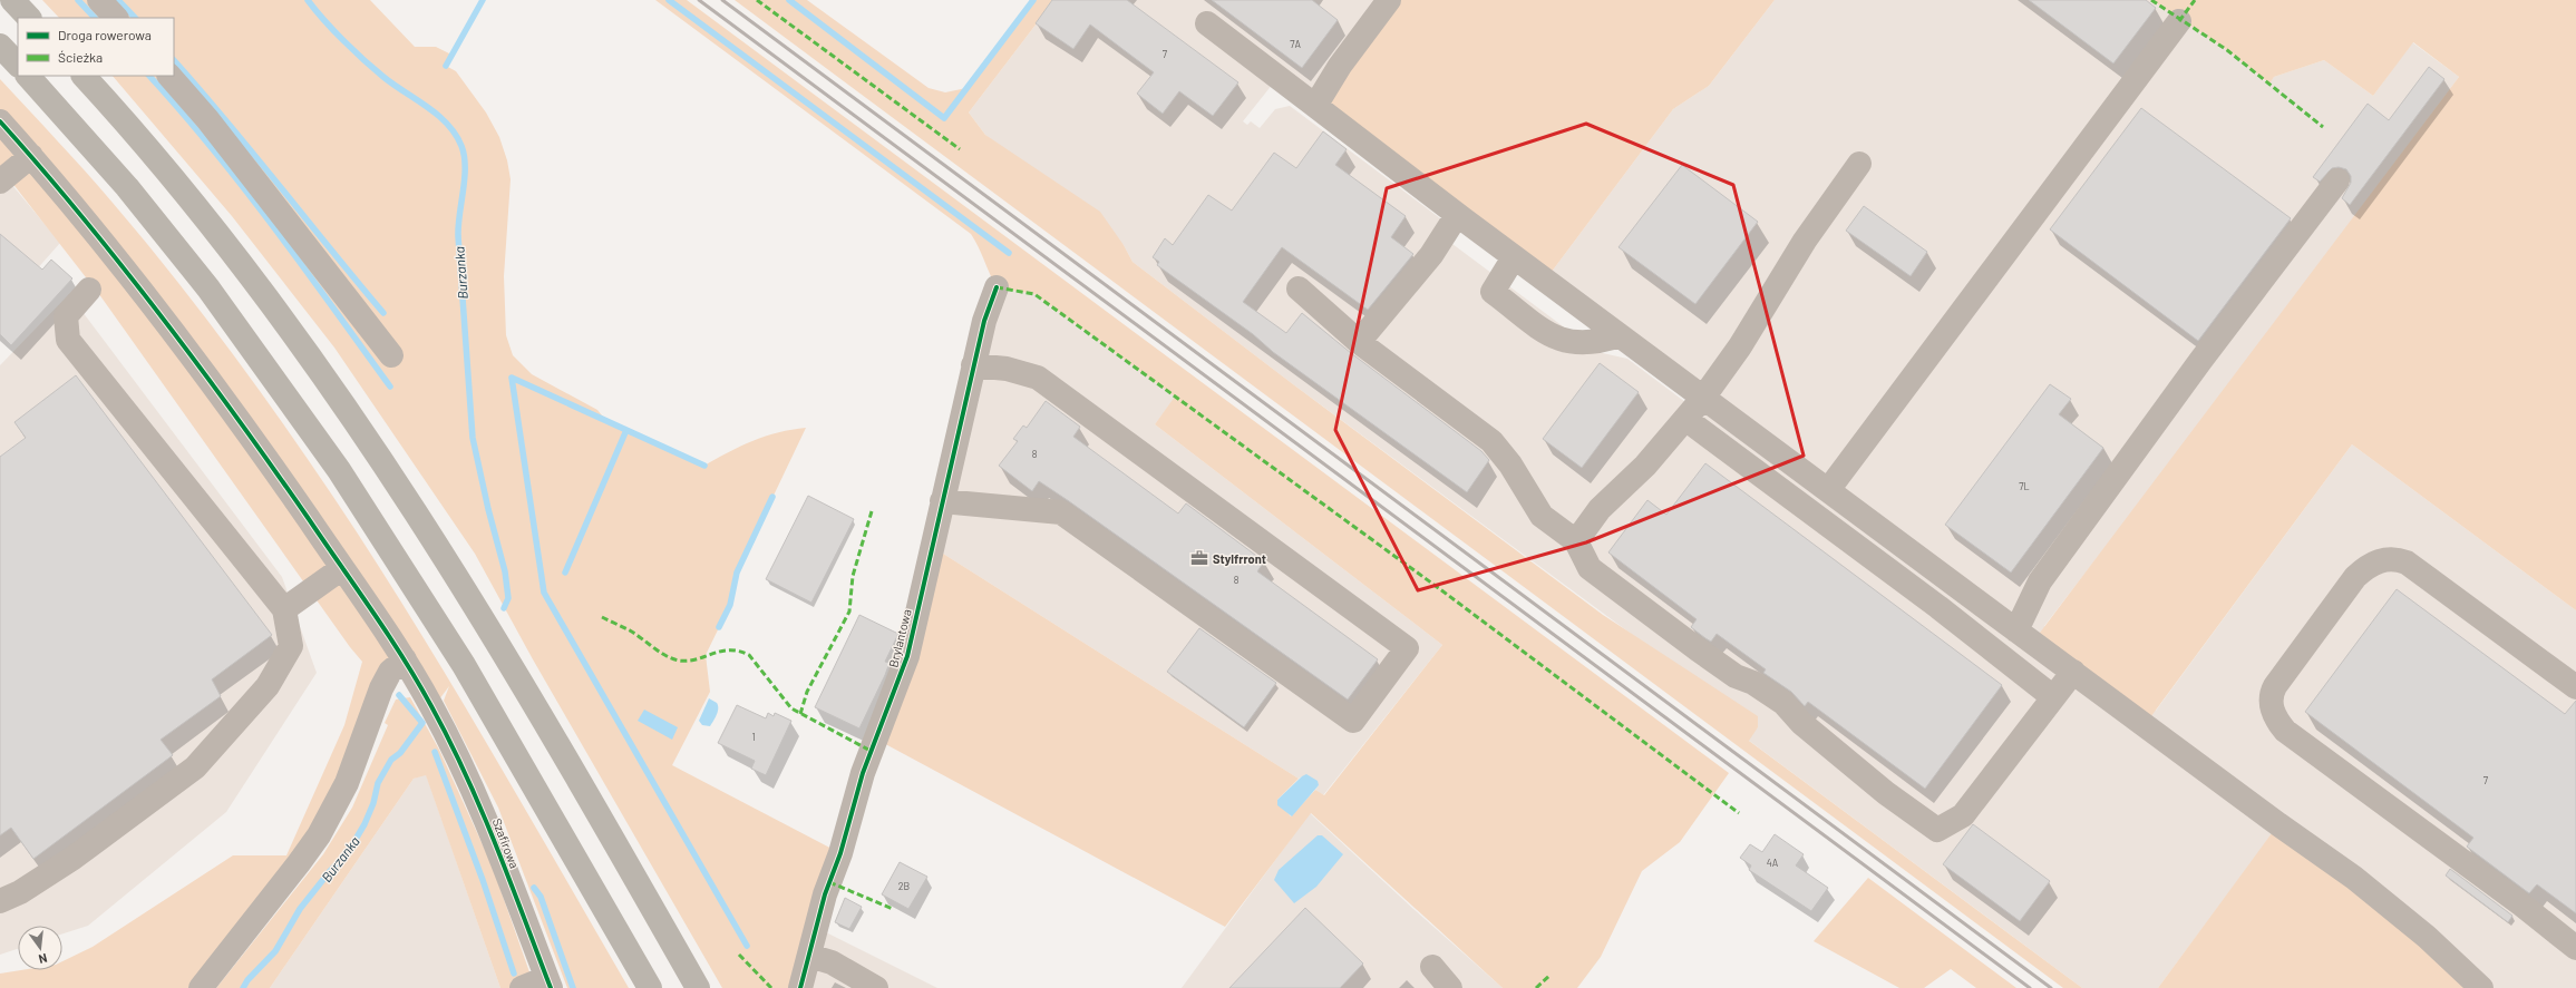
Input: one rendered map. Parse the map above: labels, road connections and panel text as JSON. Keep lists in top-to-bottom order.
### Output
{
  "streets": {
    "street": ["Brylantowa", "Szafirowa"]
  },
  "water": ["Burzanka"],
  "places": {
    "office": ["Stylfrront"]
  },
  "house_numbers": [
    "7A",
    "7",
    "8",
    "7L",
    "8",
    "1",
    "7",
    "4A",
    "2B"
  ],
  "legend": ["Droga rowerowa", "Ścieżka"],
  "north": "bottom"
}
